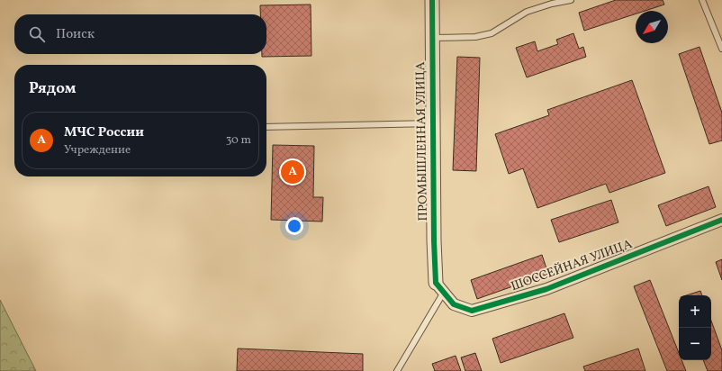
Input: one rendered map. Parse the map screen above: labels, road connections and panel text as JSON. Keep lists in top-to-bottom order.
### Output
{
  "streets": {
    "street": ["ПРОМЫШЛЕННАЯ УЛИЦА", "ШОССЕЙНАЯ УЛИЦА"]
  },
  "crossings": [
    ["ПРОМЫШЛЕННАЯ УЛИЦА", "ШОССЕЙНАЯ УЛИЦА"]
  ],
  "north": "bottom left",
  "page": {
    "search": "Поиск",
    "heading": "Рядом",
    "list": [
      {
        "mark": "A",
        "name": "МЧС России",
        "note": "Учреждение",
        "value": "30 m"
      }
    ],
    "pins": "A",
    "map_buttons": ["+", "−"]
  }
}
